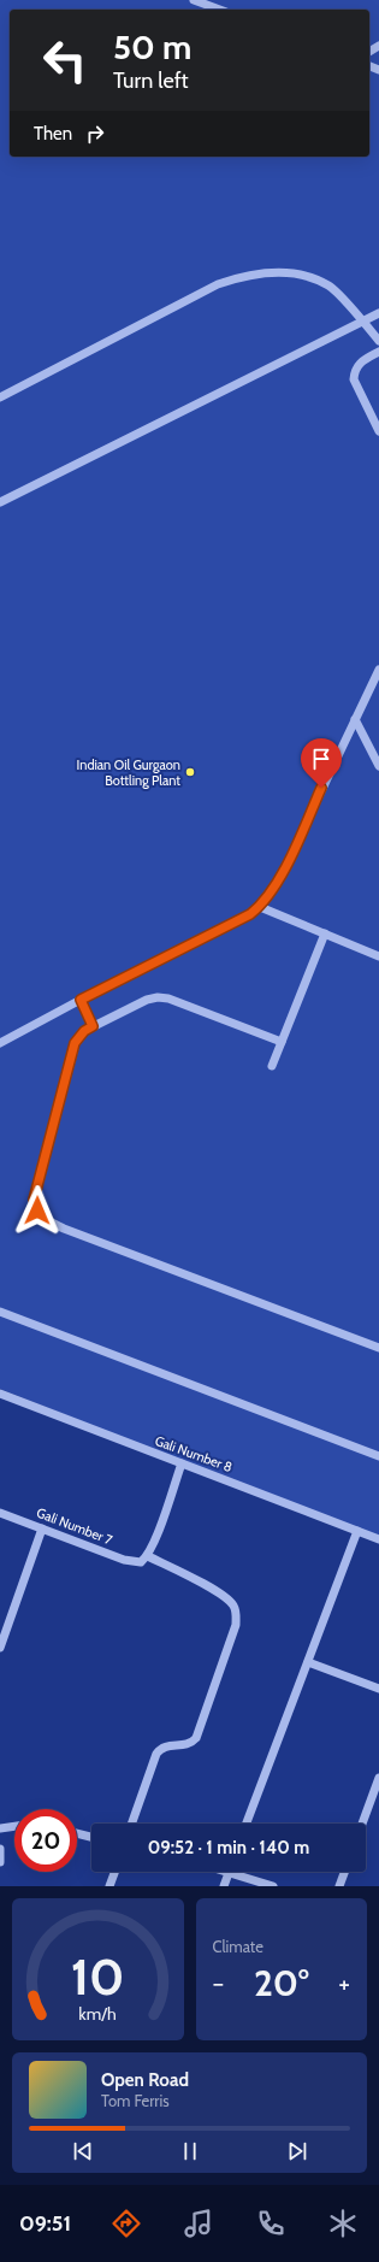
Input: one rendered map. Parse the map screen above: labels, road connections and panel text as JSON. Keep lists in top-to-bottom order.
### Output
{
  "streets": {
    "street": ["Gali Number 8", "Gali Number 7"]
  },
  "places": ["Indian Oil Gurgaon Bottling Plant"],
  "page": {
    "turn": ["50 m", "Turn left"],
    "then": "Then",
    "limit": "20",
    "trip": "09:52 · 1 min · 140 m",
    "tile": "Climate",
    "heat": ["−", "20°", "+"],
    "song": ["Open Road", "Tom Ferris"],
    "tabs": "09:51",
    "gauge": ["10", "km/h"]
  }
}
